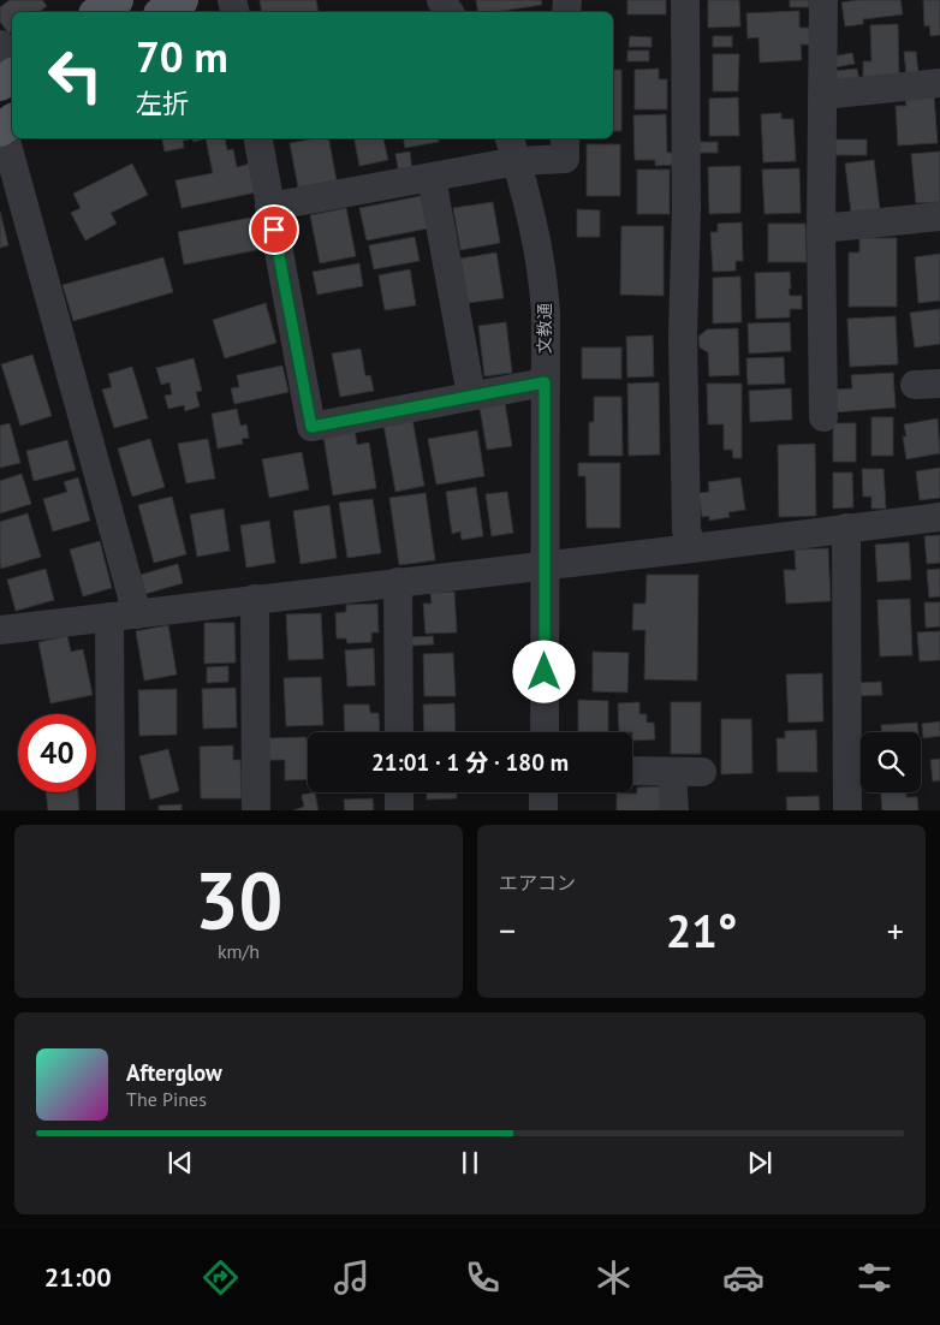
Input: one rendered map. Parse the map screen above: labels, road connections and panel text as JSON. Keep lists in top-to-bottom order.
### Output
{
  "streets": {
    "street": ["文教通"]
  },
  "page": {
    "turn": ["70 m", "左折"],
    "limit": "40",
    "trip": "21:01 · 1 分 · 180 m",
    "tile": [
      ["30", "km/h"],
      "エアコン"
    ],
    "heat": ["−", "21°", "+"],
    "song": ["Afterglow", "The Pines"],
    "tabs": "21:00"
  }
}
